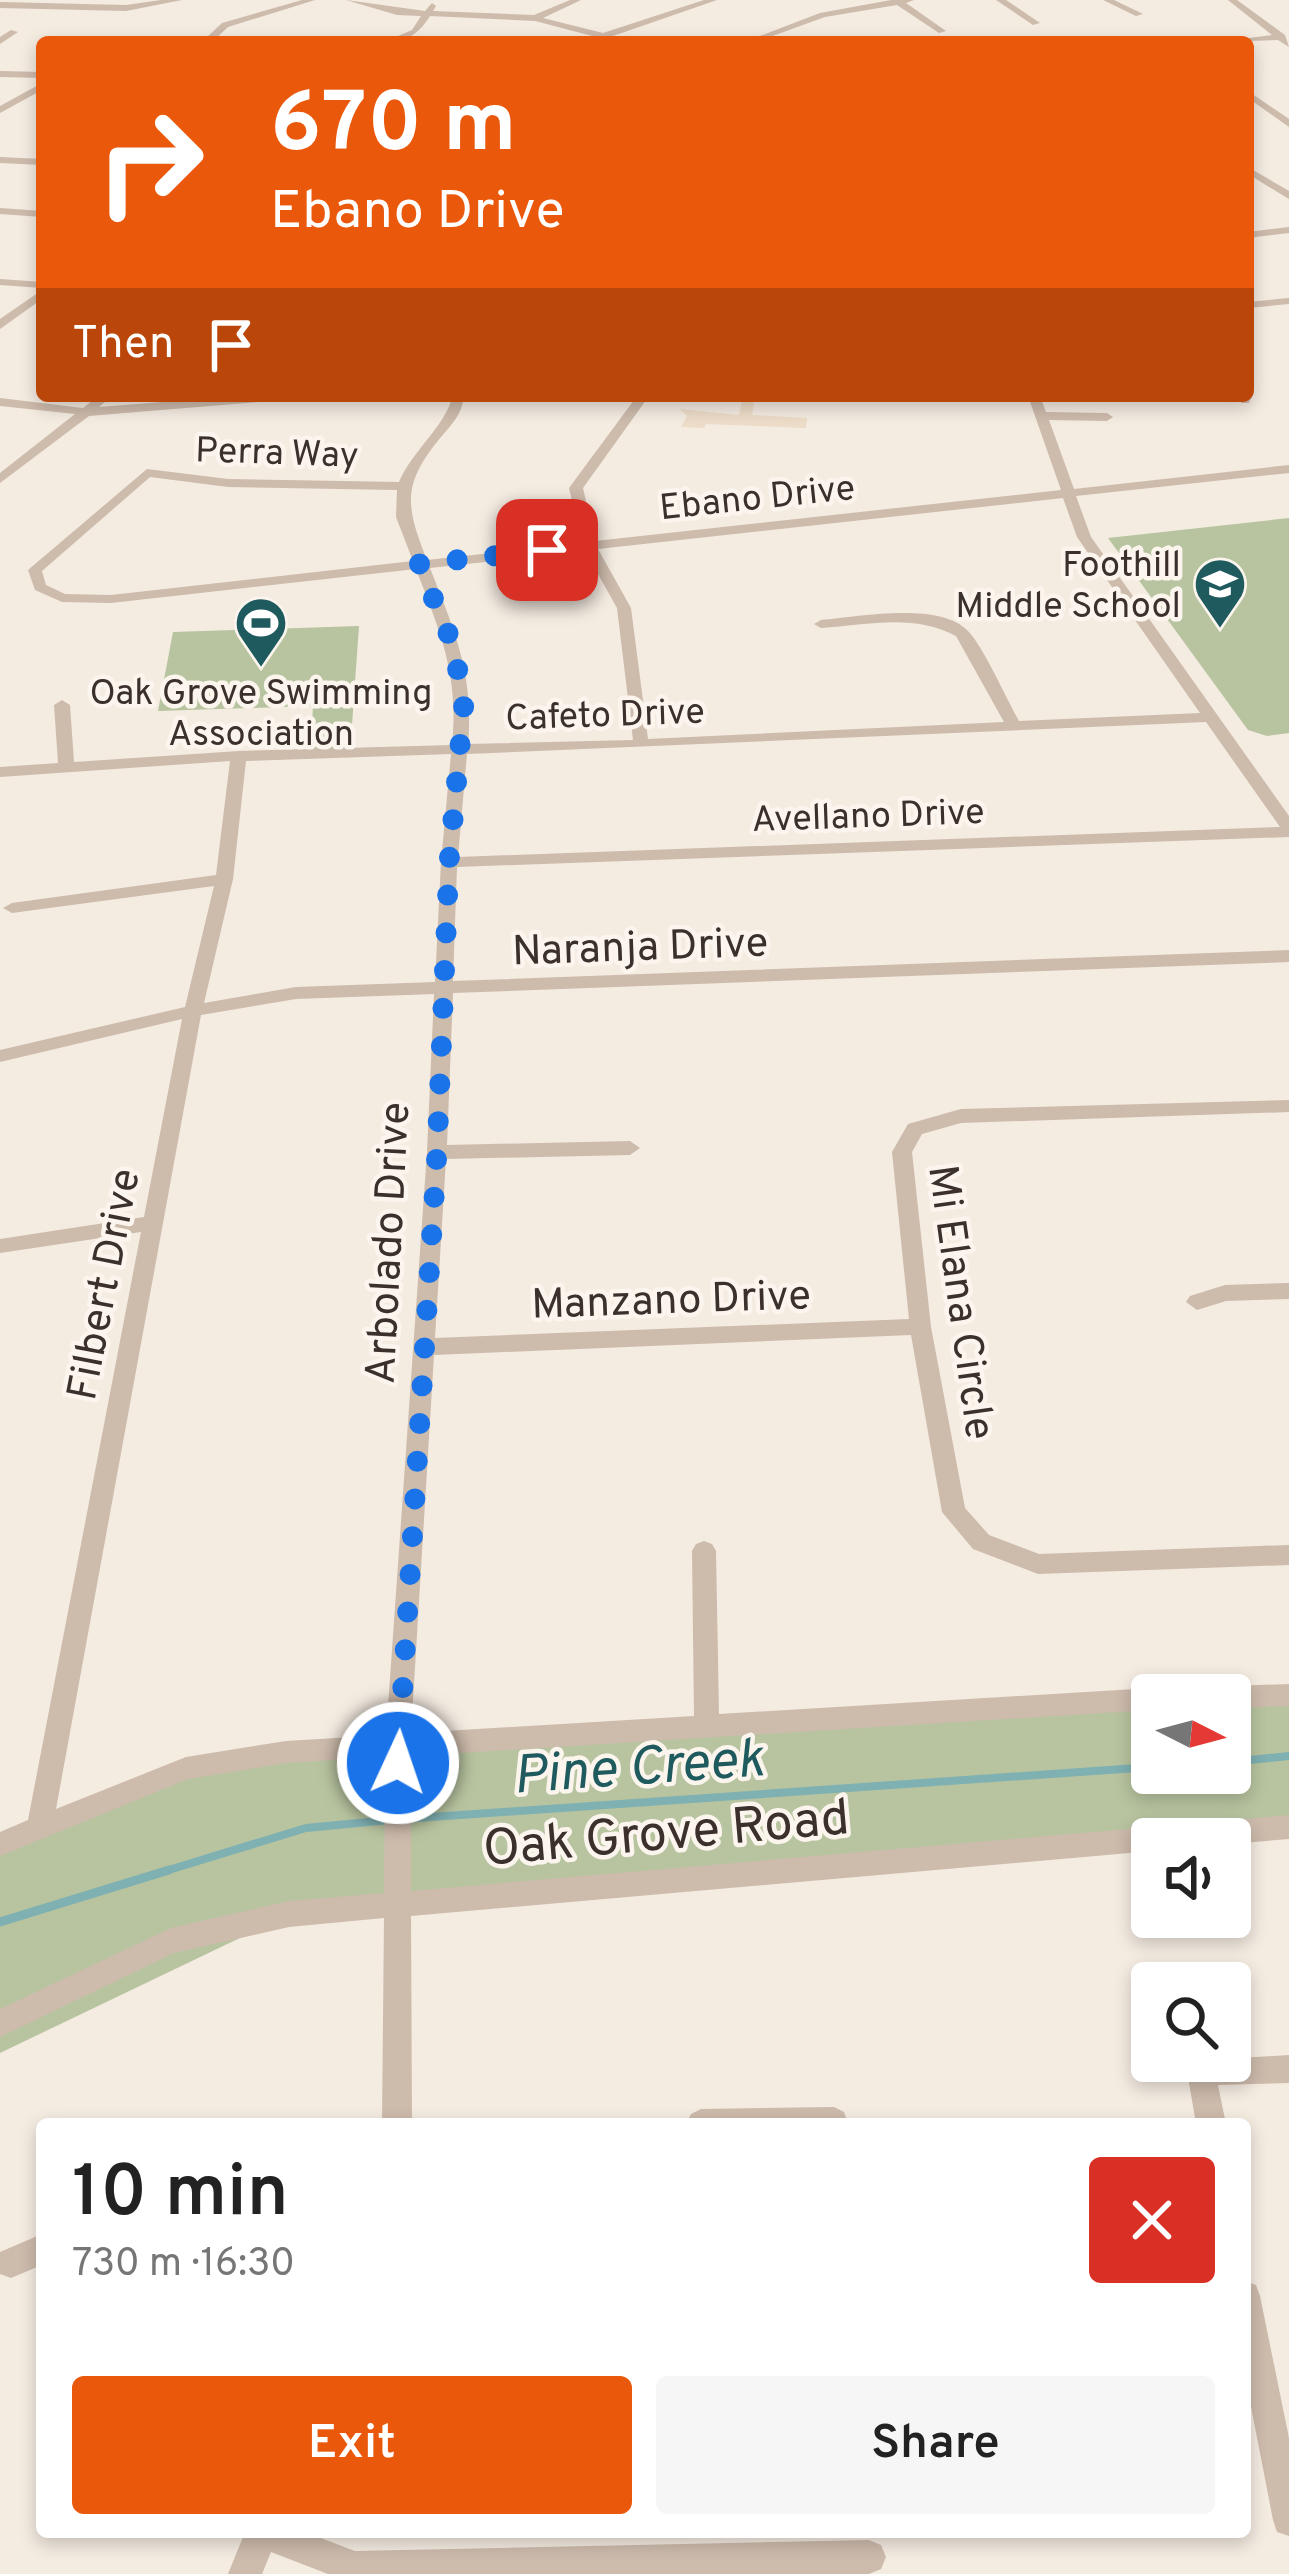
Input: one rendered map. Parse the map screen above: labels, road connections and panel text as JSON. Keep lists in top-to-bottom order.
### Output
{
  "streets": {
    "street": [
      "Perra Way",
      "Ebano Drive",
      "Cafeto Drive",
      "Avellano Drive",
      "Naranja Drive",
      "Arbolado Drive",
      "Filbert Drive",
      "Manzano Drive",
      "Mi Elana Circle",
      "Oak Grove Road"
    ]
  },
  "crossings": [
    ["Perra Way", "Ebano Drive"],
    ["Perra Way", "Arbolado Drive"],
    ["Ebano Drive", "Arbolado Drive"],
    ["Cafeto Drive", "Arbolado Drive"],
    ["Cafeto Drive", "Filbert Drive"],
    ["Avellano Drive", "Arbolado Drive"],
    ["Naranja Drive", "Arbolado Drive"],
    ["Naranja Drive", "Filbert Drive"],
    ["Arbolado Drive", "Manzano Drive"],
    ["Arbolado Drive", "Oak Grove Road"],
    ["Manzano Drive", "Mi Elana Circle"]
  ],
  "water": ["Pine Creek"],
  "places": {
    "school or university": ["Foothill Middle School"],
    "sports": ["Oak Grove Swimming Association"]
  },
  "north": "right",
  "page": {
    "turn": ["670 m", "Ebano Drive"],
    "then": "Then",
    "heading": ["10 min", "730 m · 16:30"],
    "buttons": ["Exit", "Share"]
  }
}
